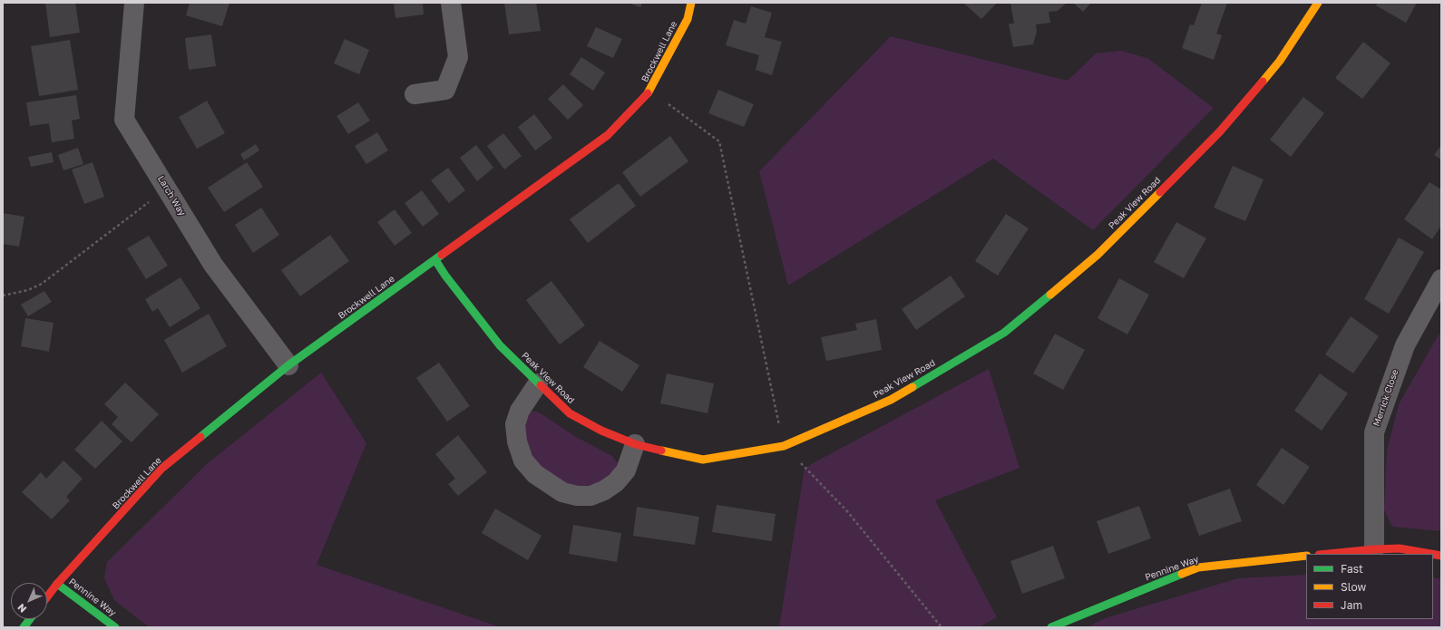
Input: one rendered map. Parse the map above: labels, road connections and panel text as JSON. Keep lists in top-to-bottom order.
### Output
{
  "streets": {
    "street": [
      "Brockwell Lane",
      "Larch Way",
      "Peak View Road",
      "Merrick Close",
      "Pennine Way"
    ]
  },
  "crossings": [
    ["Brockwell Lane", "Larch Way"],
    ["Brockwell Lane", "Peak View Road"],
    ["Brockwell Lane", "Pennine Way"]
  ],
  "legend": ["Fast", "Slow", "Jam"],
  "north": "bottom left"
}
